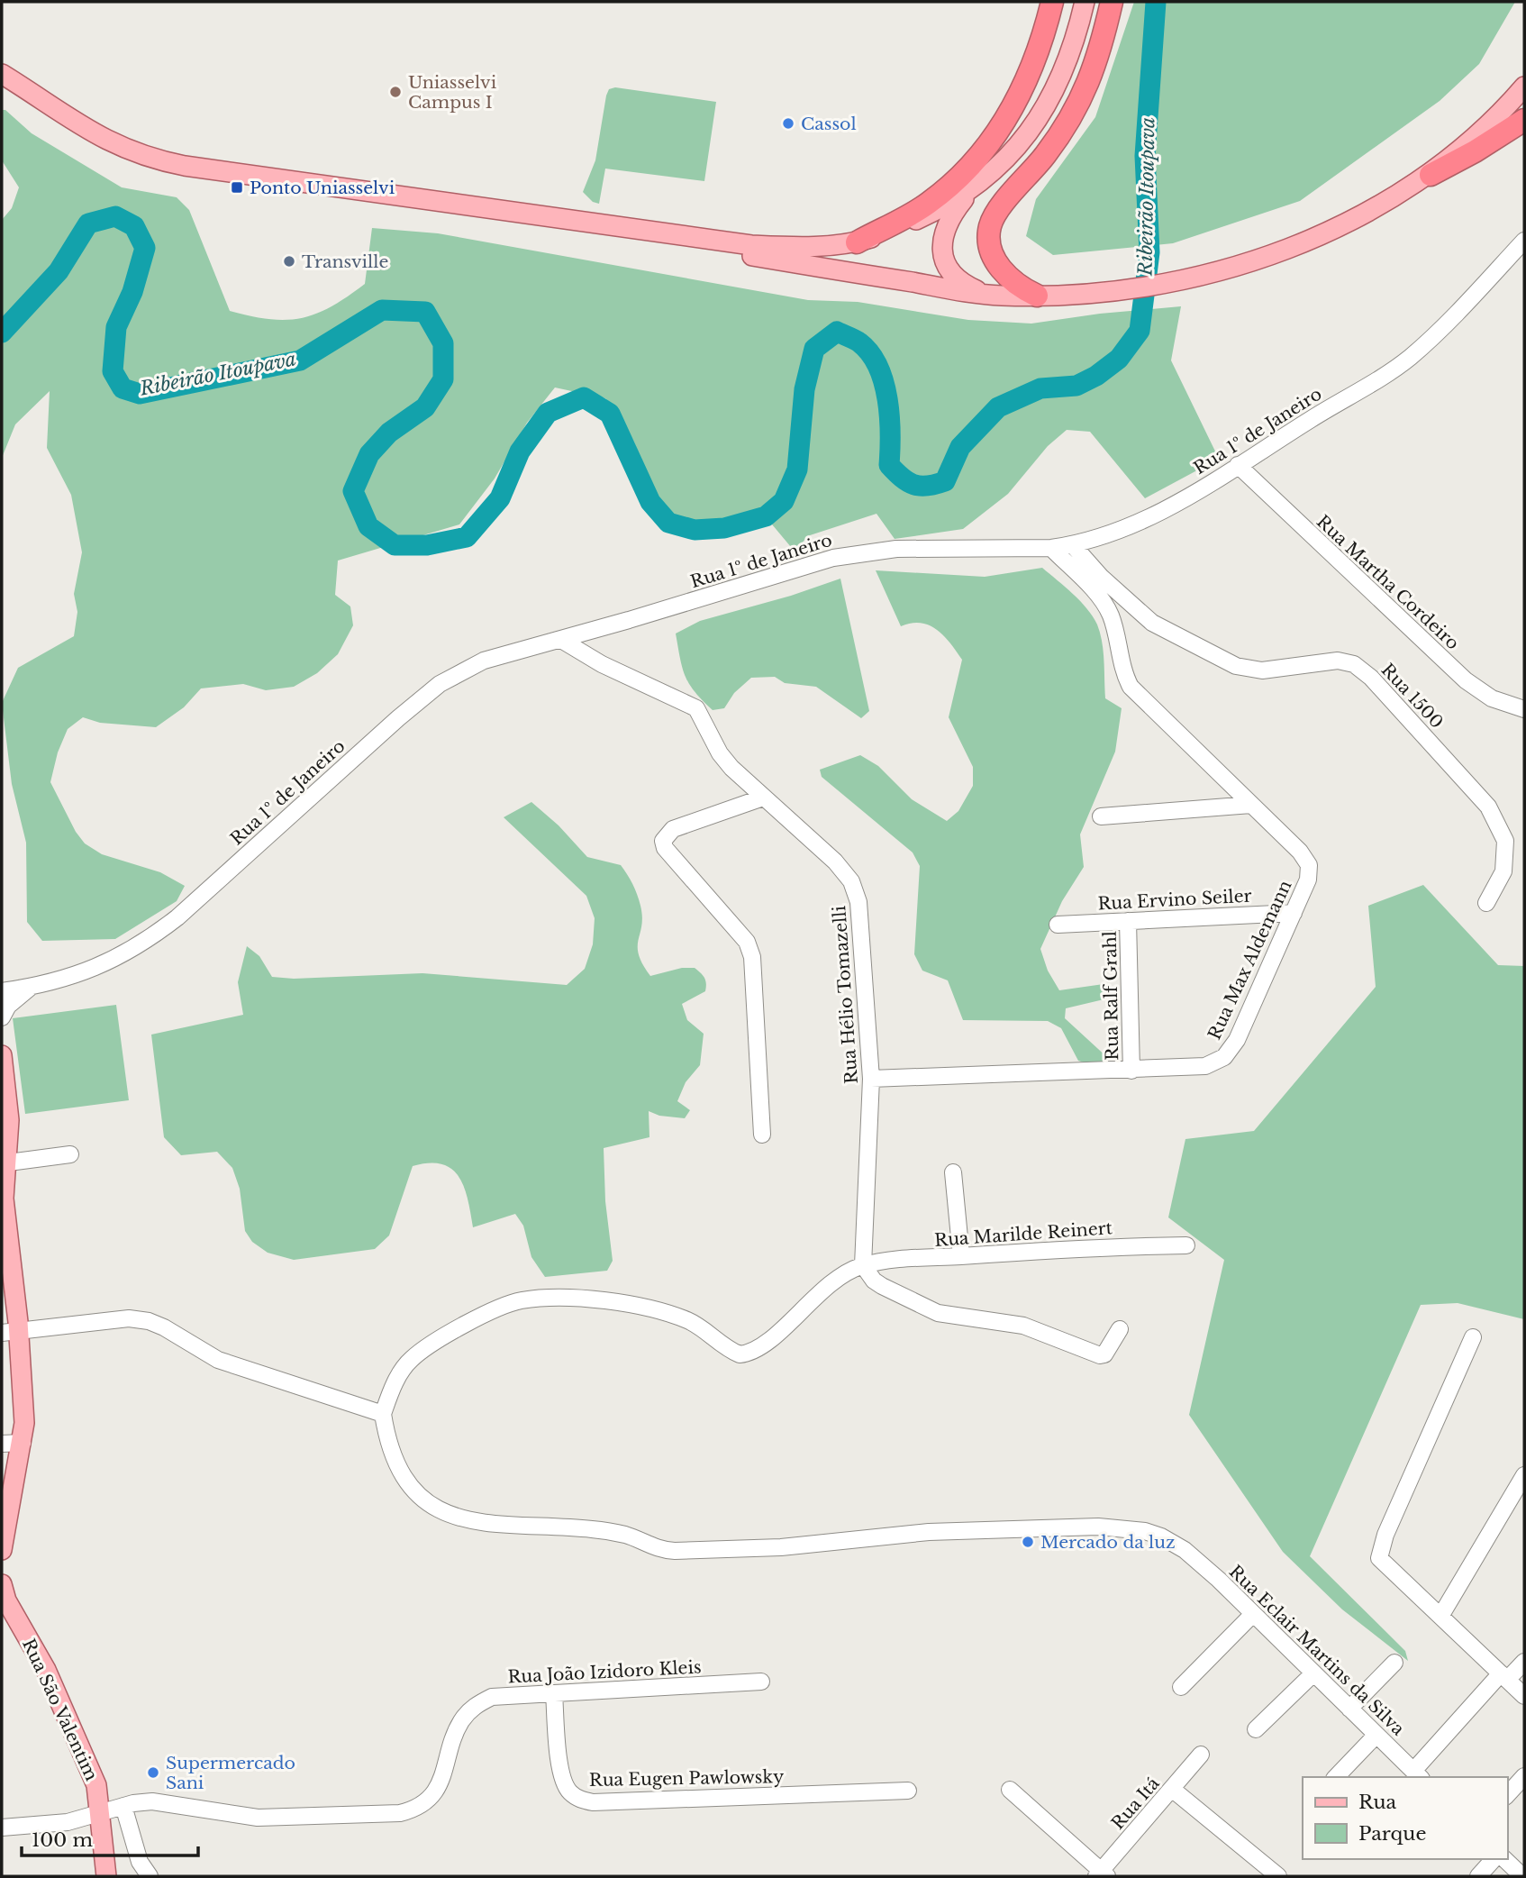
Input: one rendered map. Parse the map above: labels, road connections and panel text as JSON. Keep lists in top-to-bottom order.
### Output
{
  "streets": {
    "main road": ["Rua São Valentim"],
    "street": [
      "Rua 1º de Janeiro",
      "Rua Martha Cordeiro",
      "Rua 1500",
      "Rua Ervino Seiler",
      "Rua Max Aldemann",
      "Rua Hélio Tomazelli",
      "Rua Ralf Grahl",
      "Rua Marilde Reinert",
      "Rua Eclair Martins da Silva",
      "Rua João Izidoro Kleis",
      "Rua Eugen Pawlowsky",
      "Rua Itá"
    ]
  },
  "crossings": [
    ["Rua 1º de Janeiro", "Rua Martha Cordeiro"],
    ["Rua 1º de Janeiro", "Rua 1500"],
    ["Rua 1º de Janeiro", "Rua Max Aldemann"],
    ["Rua 1º de Janeiro", "Rua Hélio Tomazelli"],
    ["Rua Ervino Seiler", "Rua Max Aldemann"],
    ["Rua Ervino Seiler", "Rua Ralf Grahl"],
    ["Rua Max Aldemann", "Rua Hélio Tomazelli"],
    ["Rua Max Aldemann", "Rua Ralf Grahl"],
    ["Rua Hélio Tomazelli", "Rua Marilde Reinert"],
    ["Rua João Izidoro Kleis", "Rua São Valentim"],
    ["Rua João Izidoro Kleis", "Rua Eugen Pawlowsky"]
  ],
  "water": ["Ribeirão Itoupava"],
  "places": {
    "other": [
      "Uniasselvi Campus I",
      "Cassol",
      "Transville",
      "Mercado da luz",
      "Supermercado Sani"
    ],
    "transit": ["Ponto Uniasselvi"]
  },
  "legend": ["Rua", "Parque"],
  "scale_bar": "100 m"
}
